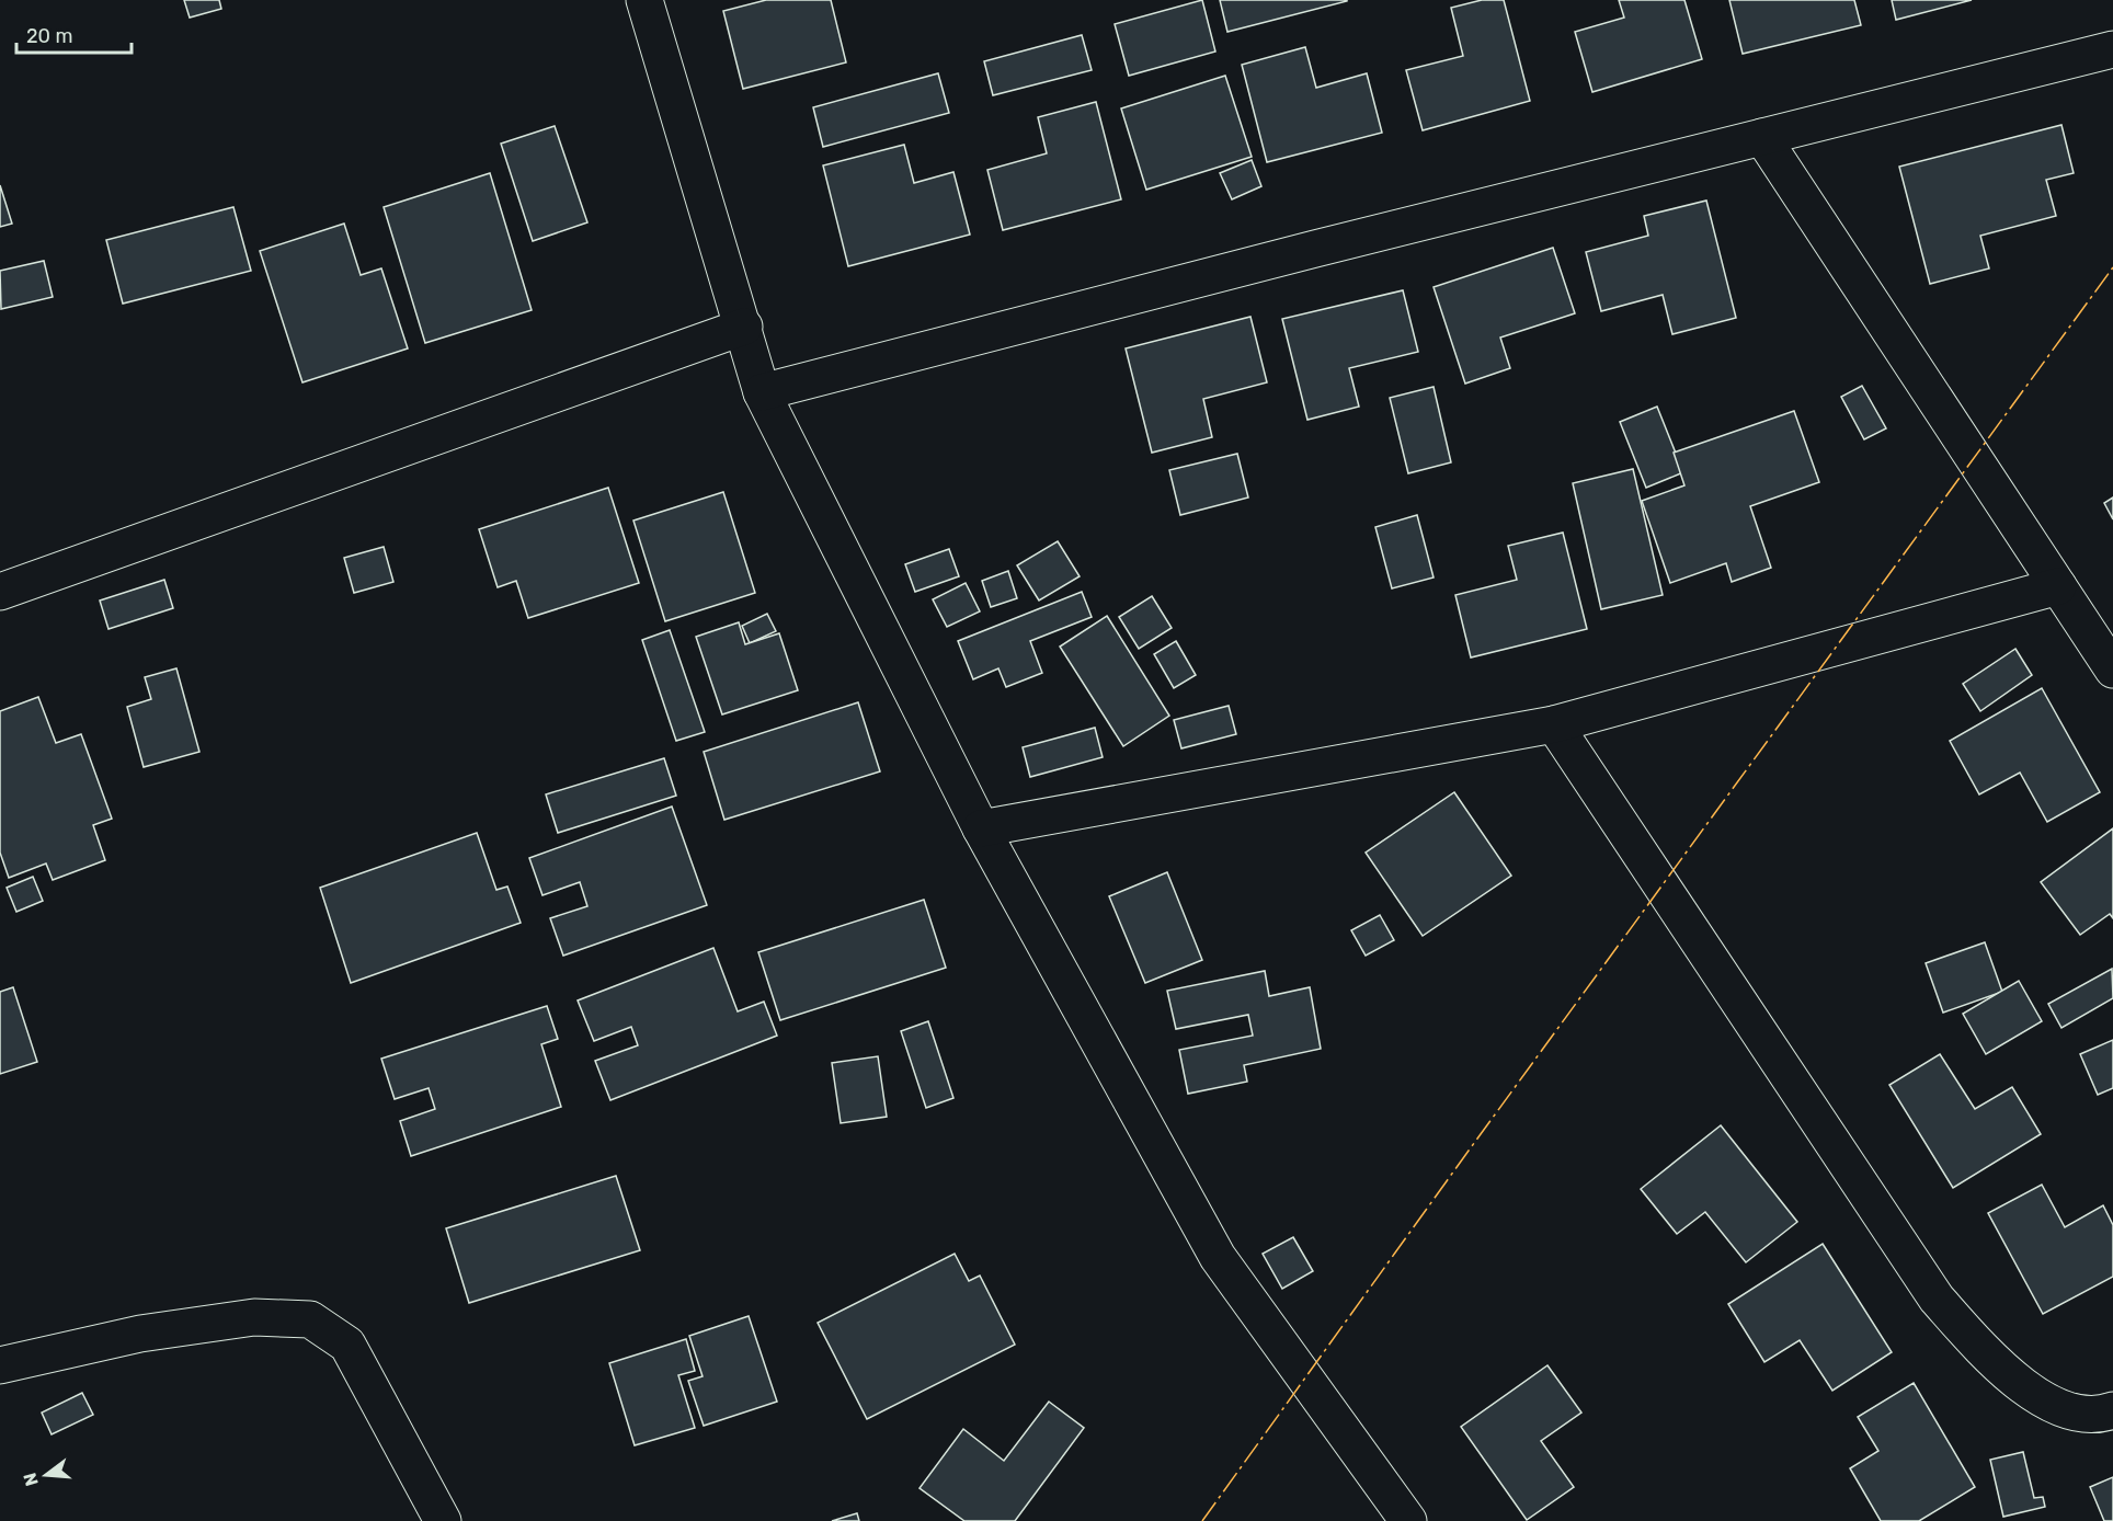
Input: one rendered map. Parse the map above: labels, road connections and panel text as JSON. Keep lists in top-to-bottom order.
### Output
{
  "scale_bar": "20 m",
  "north": "left"
}
